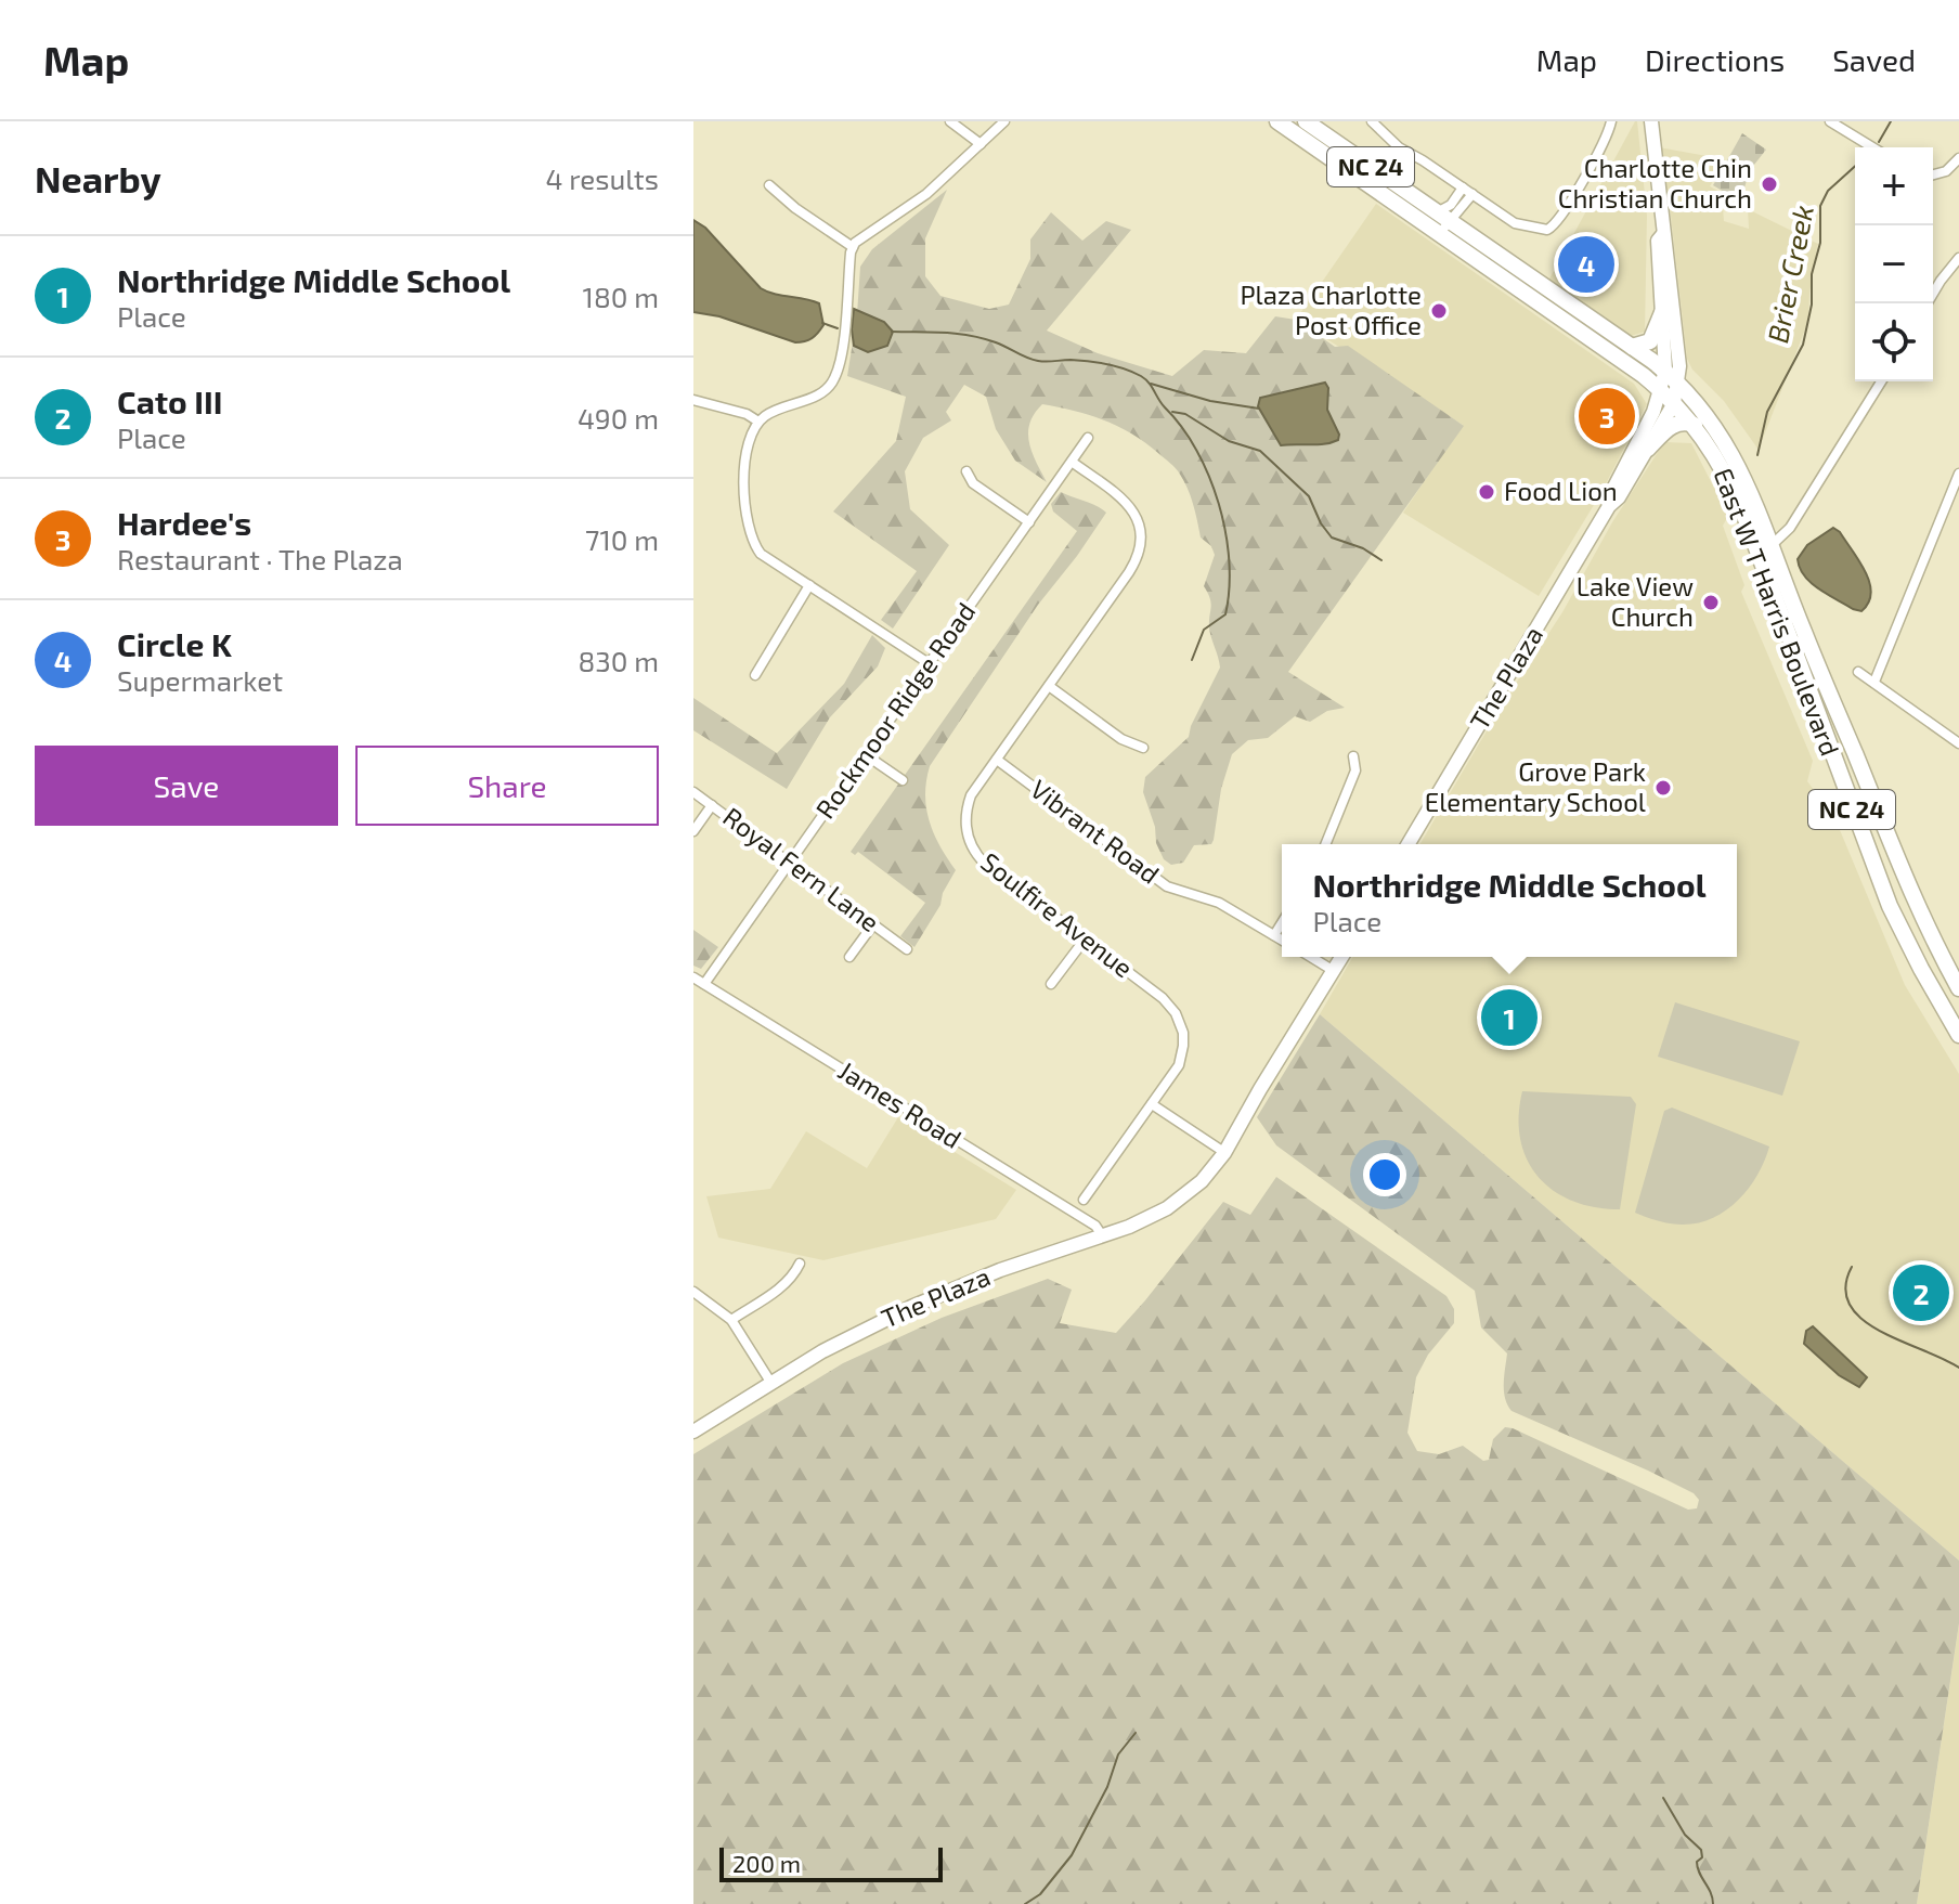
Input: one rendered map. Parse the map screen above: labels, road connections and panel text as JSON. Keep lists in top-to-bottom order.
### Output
{
  "streets": {
    "main road": ["NC 24", "East W T Harris Boulevard"],
    "street": [
      "The Plaza",
      "Rockmoor Ridge Road",
      "Vibrant Road",
      "Royal Fern Lane",
      "Soulfire Avenue",
      "James Road"
    ]
  },
  "crossings": [
    ["East W T Harris Boulevard", "The Plaza"],
    ["The Plaza", "James Road"],
    ["Rockmoor Ridge Road", "Royal Fern Lane"],
    ["Rockmoor Ridge Road", "Soulfire Avenue"],
    ["Rockmoor Ridge Road", "James Road"],
    ["Vibrant Road", "Soulfire Avenue"]
  ],
  "water": ["Brier Creek"],
  "places": [
    "Charlotte Chin Christian Church",
    "Plaza Charlotte Post Office",
    "Food Lion",
    "Lake View Church",
    "Grove Park Elementary School"
  ],
  "scale_bar": "200 m",
  "page": {
    "header": "Map",
    "nav": ["Map", "Directions", "Saved"],
    "heading": ["Nearby", "4 results"],
    "map_buttons": ["+", "−"],
    "pins": [
      "4",
      "3",
      "1",
      "2"
    ],
    "list": [
      {
        "mark": "1",
        "name": "Northridge Middle School",
        "note": "Place",
        "value": "180 m"
      },
      {
        "mark": "2",
        "name": "Cato III",
        "note": "Place",
        "value": "490 m"
      },
      {
        "mark": "3",
        "name": "Hardee's",
        "note": "Restaurant · The Plaza",
        "value": "710 m"
      },
      {
        "mark": "4",
        "name": "Circle K",
        "note": "Supermarket",
        "value": "830 m"
      }
    ],
    "buttons": ["Save", "Share"],
    "popup": ["Northridge Middle School", "Place"],
    "scale": "200 m"
  }
}
